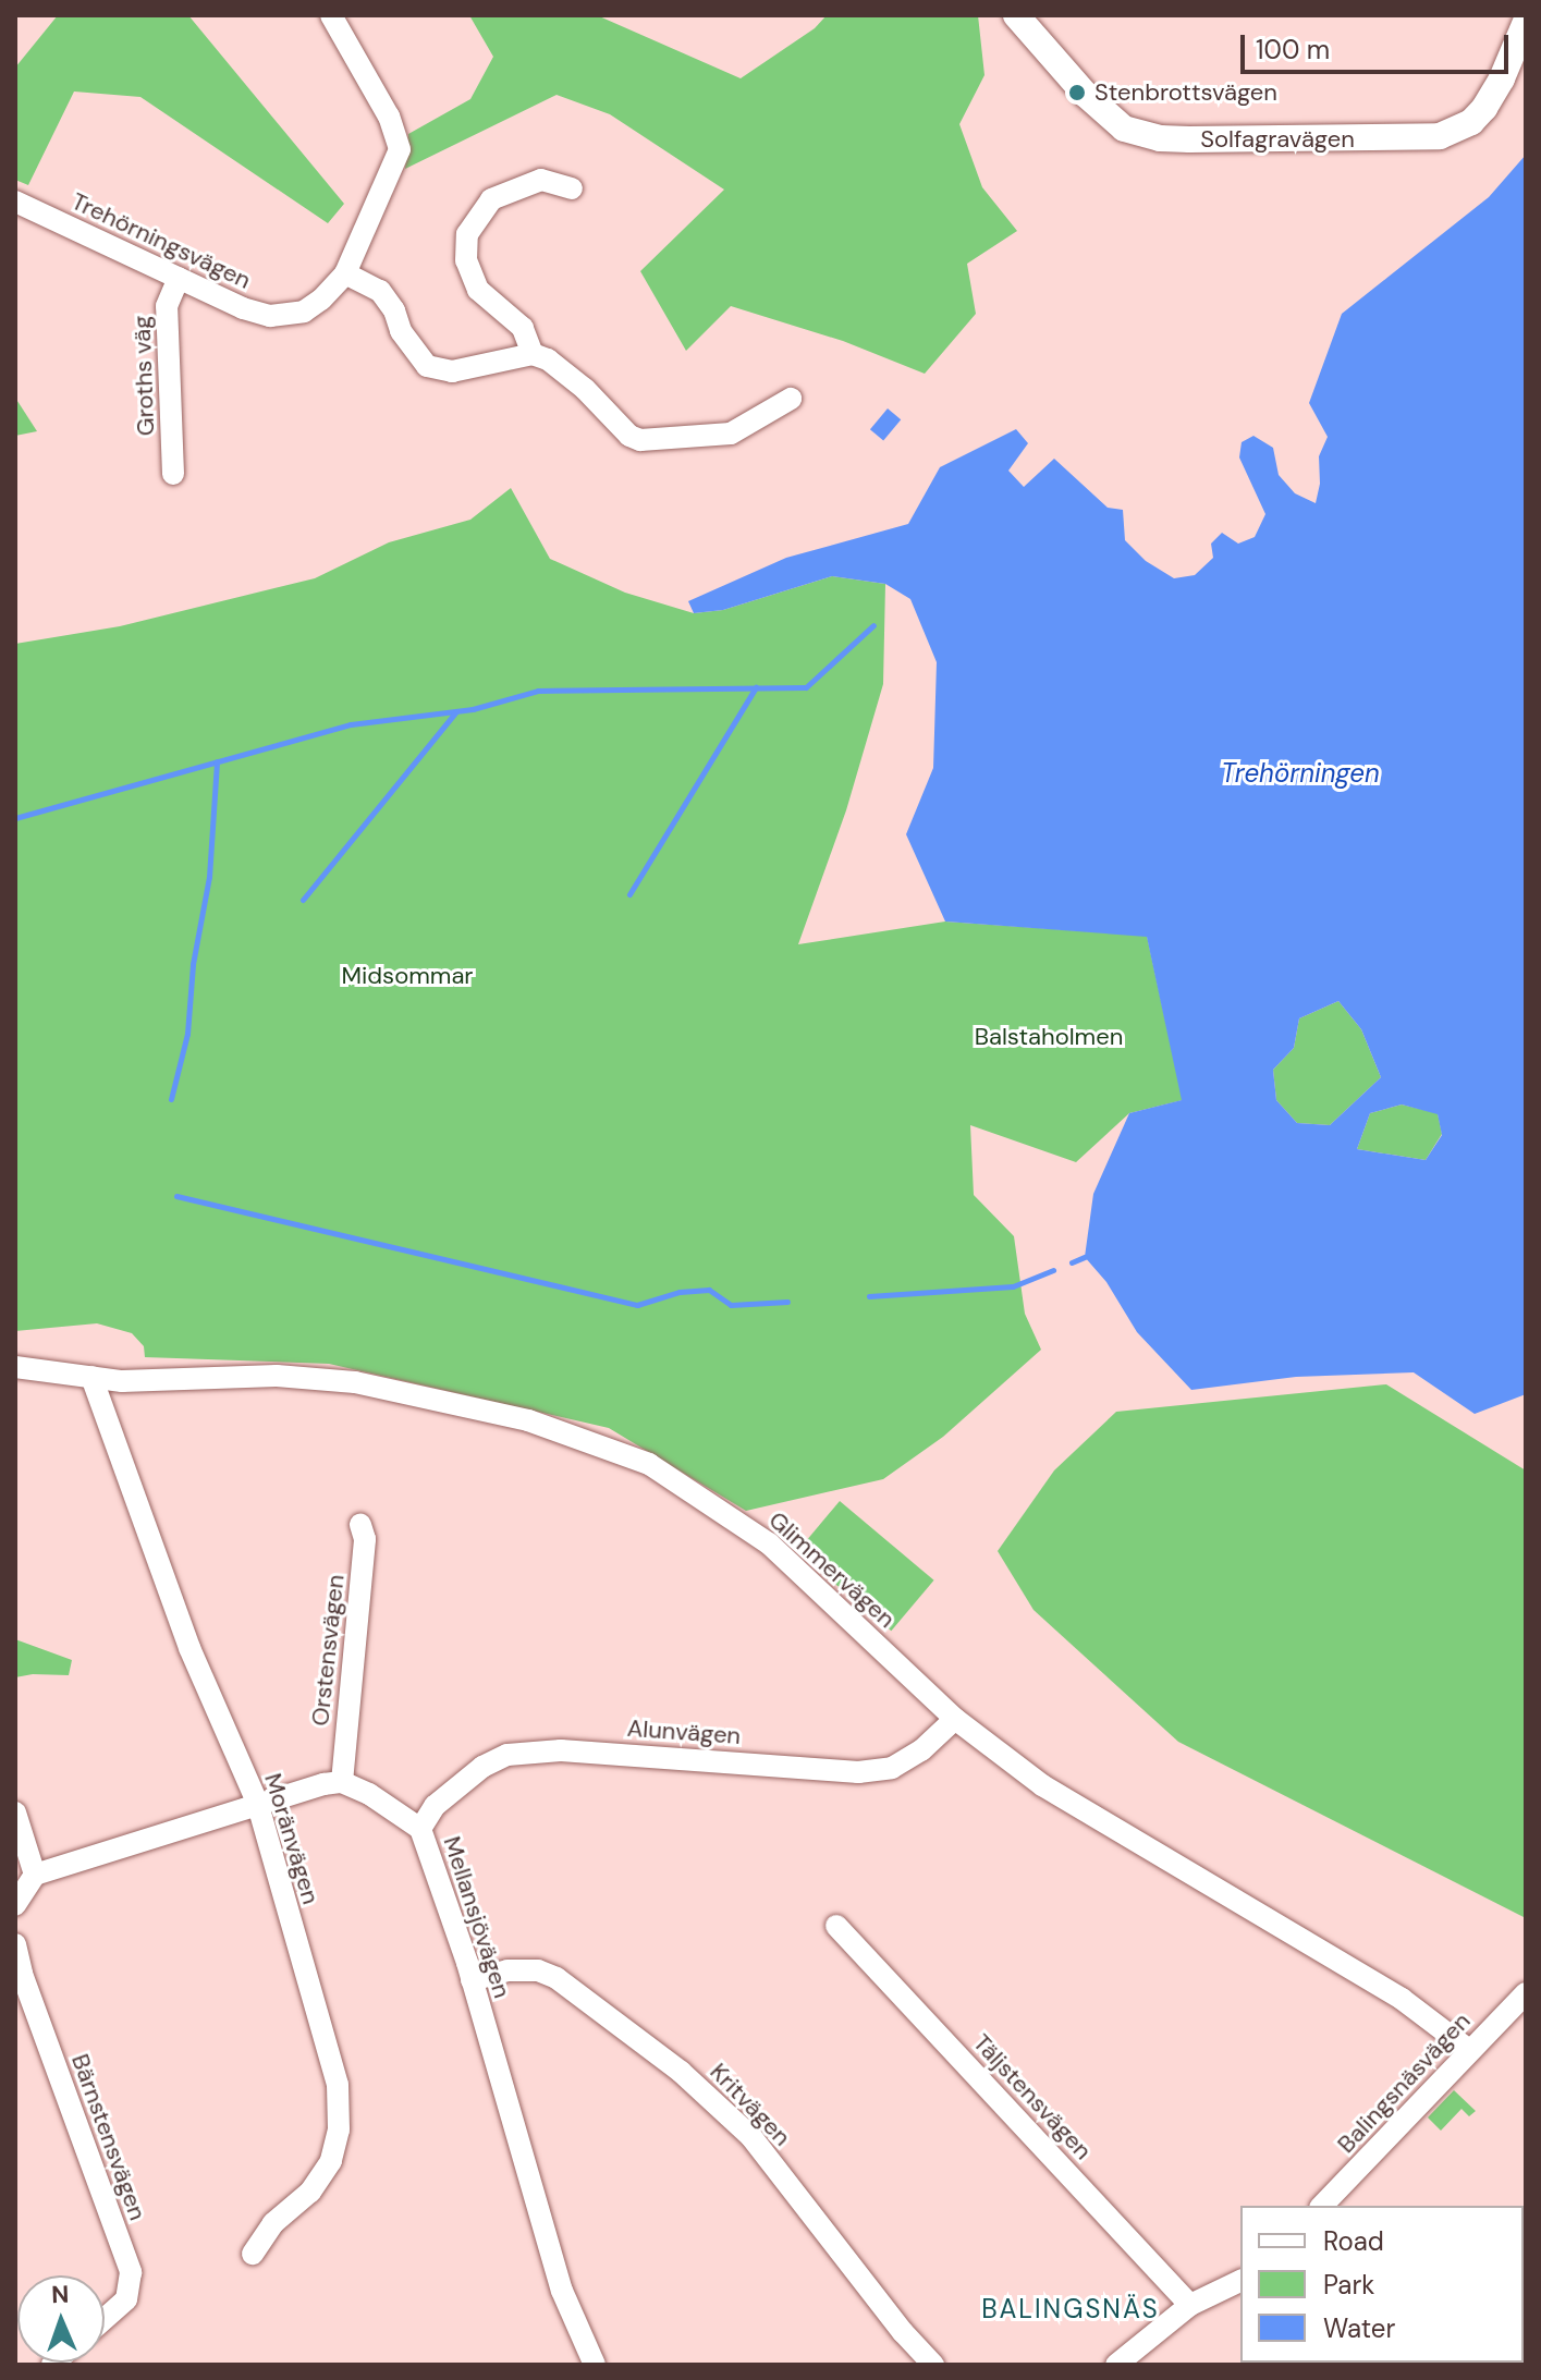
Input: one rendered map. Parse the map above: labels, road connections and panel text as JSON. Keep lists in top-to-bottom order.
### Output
{
  "streets": {
    "street": [
      "Solfagravägen",
      "Trehörningsvägen",
      "Groths väg",
      "Glimmervägen",
      "Orstensvägen",
      "Alunvägen",
      "Moränvägen",
      "Mellansjövägen",
      "Balingsnäsvägen",
      "Täljstensvägen",
      "Kritvägen",
      "Bärnstensvägen"
    ]
  },
  "crossings": [
    ["Trehörningsvägen", "Groths väg"],
    ["Glimmervägen", "Alunvägen"],
    ["Glimmervägen", "Moränvägen"],
    ["Glimmervägen", "Balingsnäsvägen"],
    ["Orstensvägen", "Mellansjövägen"],
    ["Alunvägen", "Mellansjövägen"],
    ["Mellansjövägen", "Kritvägen"]
  ],
  "districts": ["BALINGSNÄS"],
  "water": ["Trehörningen"],
  "parks": ["Midsommar", "Balstaholmen"],
  "places": ["Stenbrottsvägen"],
  "legend": ["Road", "Park", "Water"],
  "scale_bar": "100 m",
  "north": "top"
}
